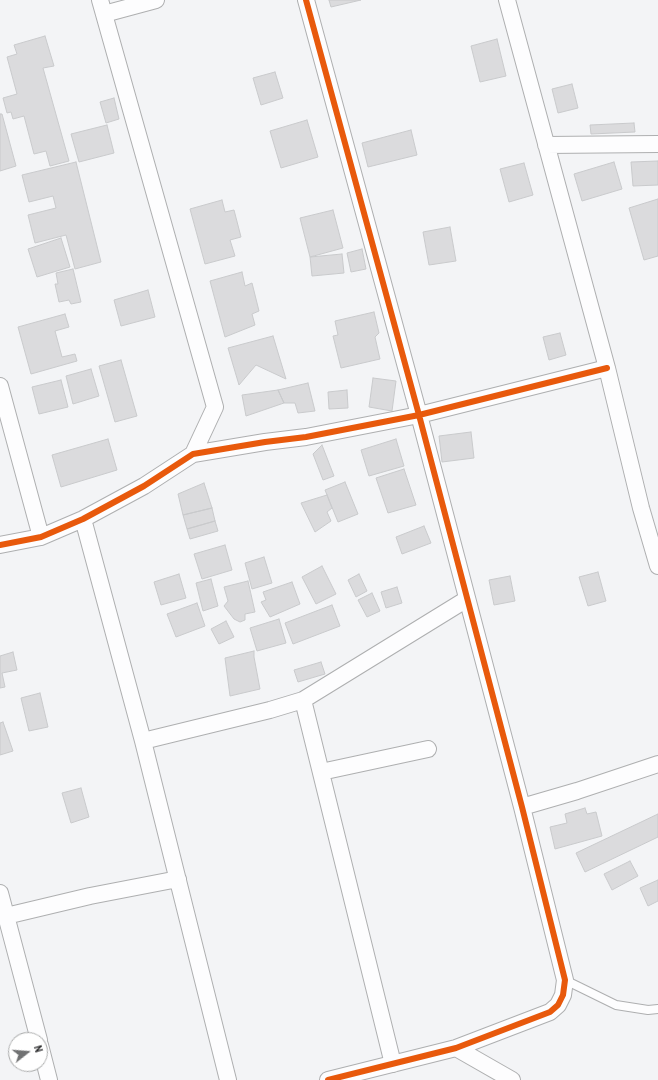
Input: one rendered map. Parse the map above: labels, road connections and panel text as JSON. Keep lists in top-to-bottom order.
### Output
{
  "north": "right"
}
